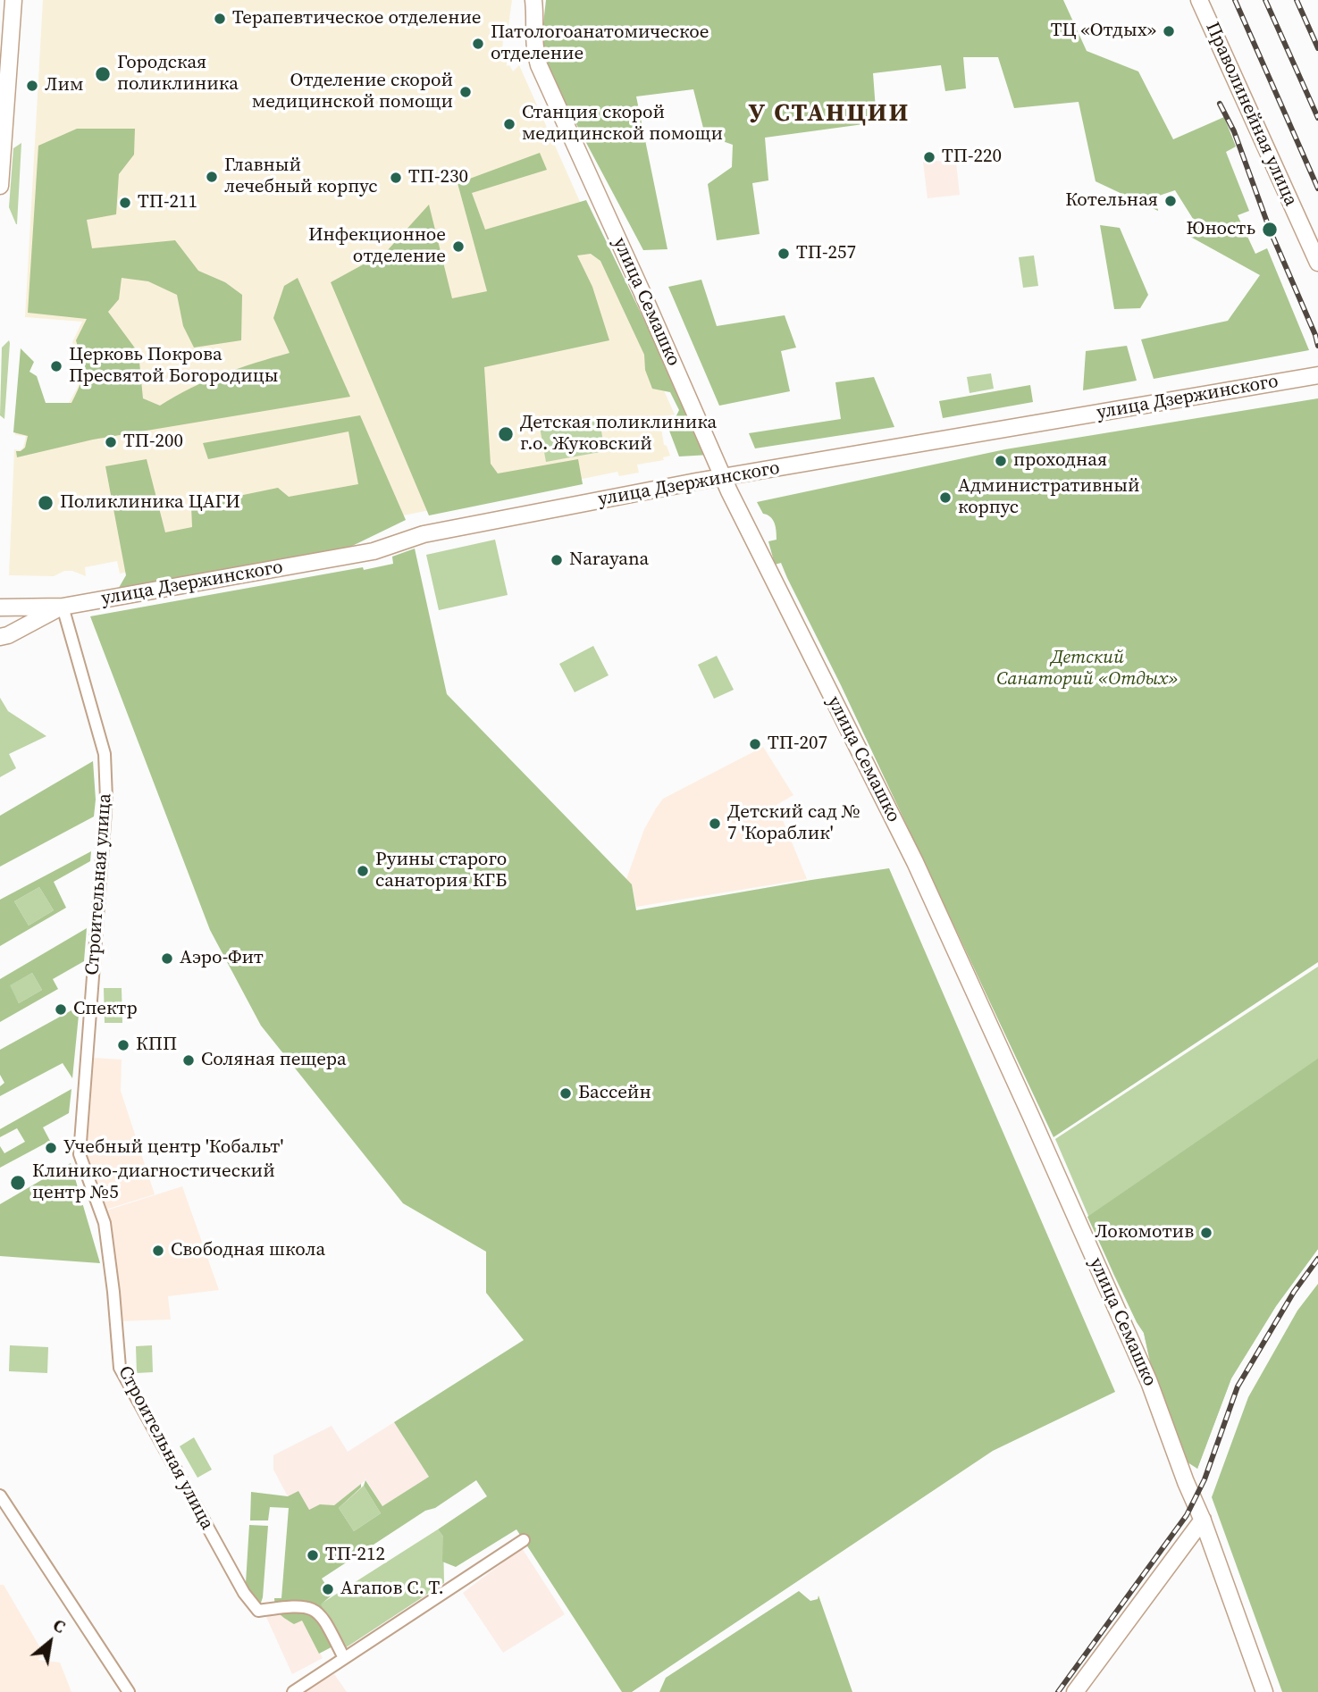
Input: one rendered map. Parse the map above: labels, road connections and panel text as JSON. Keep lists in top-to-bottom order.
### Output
{
  "streets": {
    "street": [
      "Праволинейная улица",
      "улица Семашко",
      "улица Дзержинского",
      "Строительная улица"
    ]
  },
  "crossings": [
    ["улица Семашко", "улица Дзержинского"],
    ["улица Дзержинского", "Строительная улица"]
  ],
  "districts": ["У СТАНЦИИ"],
  "parks": ["Детский Санаторий «Отдых»"],
  "places": [
    "Терапевтическое отделение",
    "ТЦ «Отдых»",
    "Патологоанатомическое отделение",
    "Городская поликлиника",
    "Лим",
    "Отделение скорой медицинской помощи",
    "Станция скорой медицинской помощи",
    "ТП-220",
    "Главный лечебный корпус",
    "ТП-230",
    "Котельная",
    "ТП-211",
    "Юность",
    "Инфекционное отделение",
    "ТП-257",
    "Церковь Покрова Пресвятой Богородицы",
    "Детская поликлиника г.о. Жуковский",
    "ТП-200",
    "проходная",
    "Административный корпус",
    "Поликлиника ЦАГИ",
    "Narayana",
    "ТП-207",
    "Детский сад № 7 'Кораблик'",
    "Руины старого санатория КГБ",
    "Аэро-Фит",
    "Спектр",
    "КПП",
    "Соляная пещера",
    "Бассейн",
    "Учебный центр 'Кобальт'",
    "Клинико-диагностический центр №5",
    "Локомотив",
    "Свободная школа",
    "ТП-212",
    "Агапов С. Т."
  ],
  "north": "top right"
}
